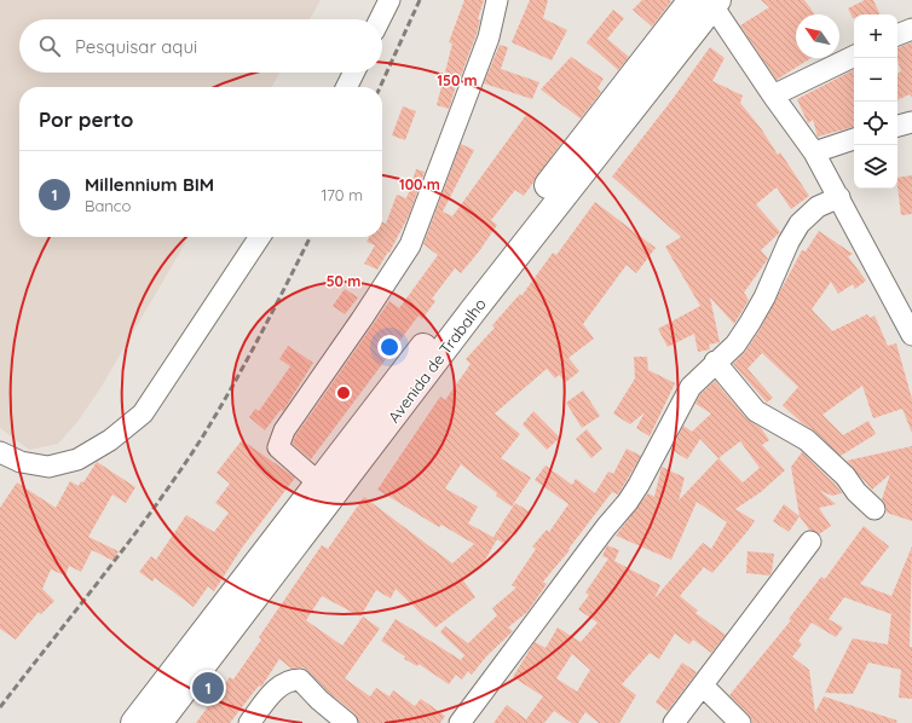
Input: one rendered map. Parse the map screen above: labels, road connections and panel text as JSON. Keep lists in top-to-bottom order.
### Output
{
  "streets": {
    "highway": ["Avenida de Trabalho"]
  },
  "north": "top left",
  "page": {
    "map_buttons": ["+", "−"],
    "search": "Pesquisar aqui",
    "heading": "Por perto",
    "list": [
      {
        "mark": "1",
        "name": "Millennium BIM",
        "note": "Banco",
        "value": "170 m"
      }
    ],
    "pins": "1"
  },
  "rings": ["150 m", "100 m", "50 m"]
}
